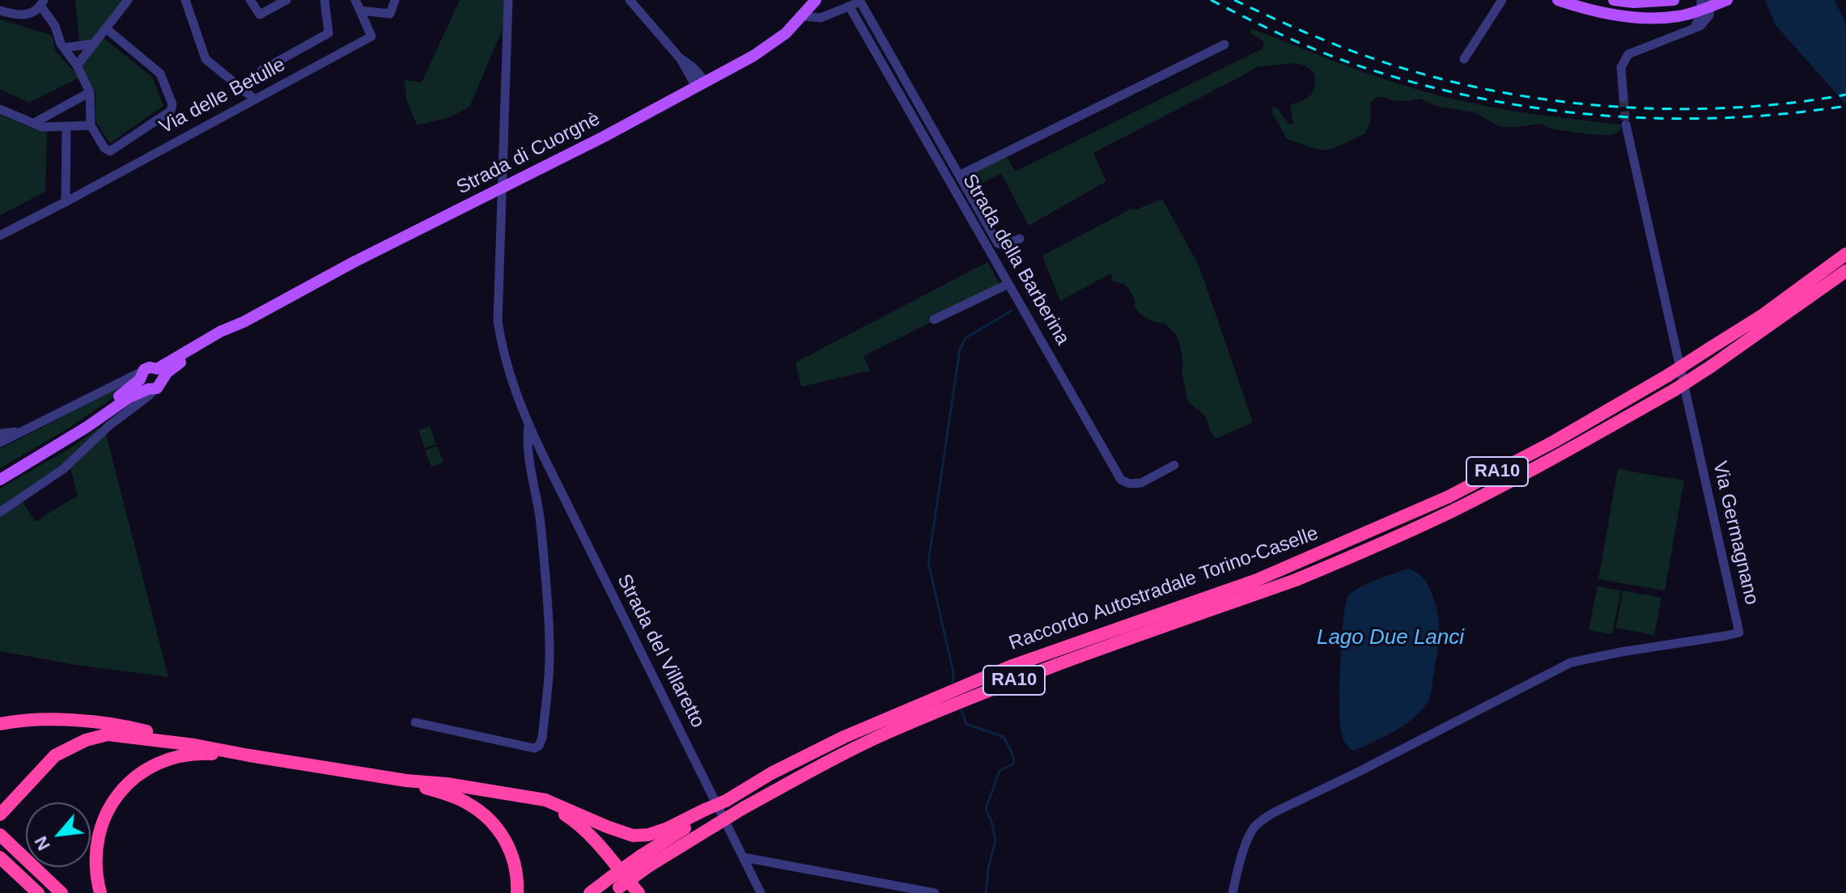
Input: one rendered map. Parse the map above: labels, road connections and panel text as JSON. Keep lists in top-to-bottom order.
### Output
{
  "streets": {
    "highway": ["RA10", "Raccordo Autostradale Torino-Caselle"],
    "main road": ["Strada di Cuorgnè"],
    "street": [
      "Via delle Betulle",
      "Strada della Barberina",
      "Via Germagnano",
      "Strada del Villaretto"
    ]
  },
  "crossings": [
    ["Strada di Cuorgnè", "Strada del Villaretto"]
  ],
  "water": ["Lago Due Lanci"],
  "north": "bottom left"
}
